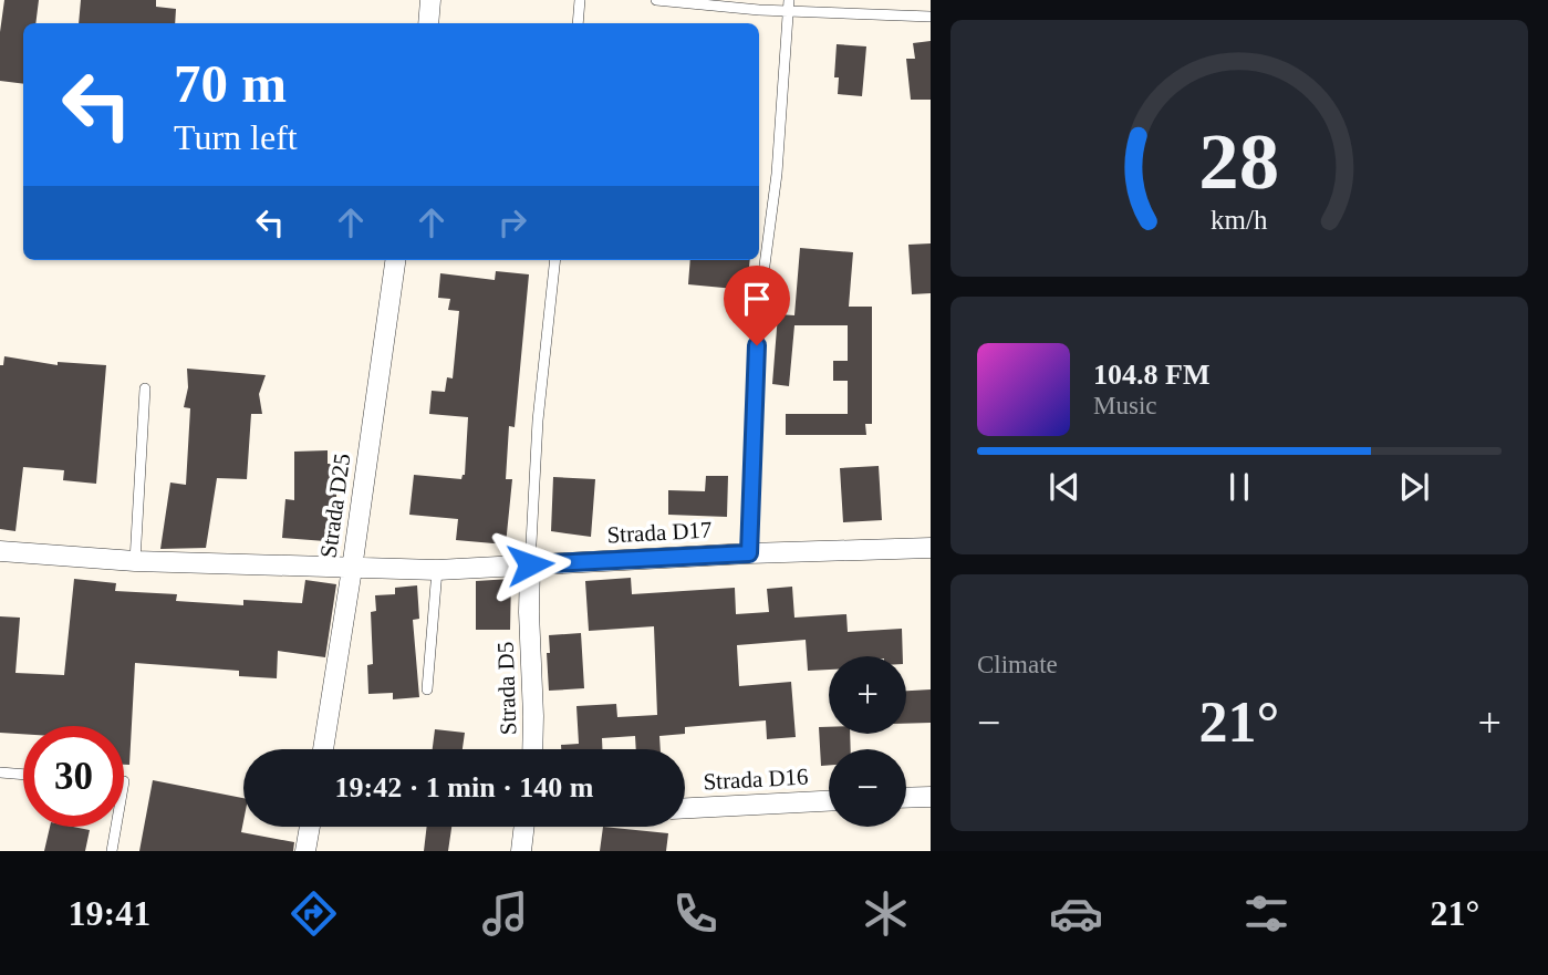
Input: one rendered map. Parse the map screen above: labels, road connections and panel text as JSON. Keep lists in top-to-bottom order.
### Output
{
  "streets": {
    "street": [
      "Strada D25",
      "Strada D17",
      "Strada D5",
      "Strada D16"
    ]
  },
  "crossings": [
    ["Strada D25", "Strada D17"],
    ["Strada D17", "Strada D5"]
  ],
  "page": {
    "turn": ["70 m", "Turn left"],
    "song": ["104.8 FM", "Music"],
    "tile": "Climate",
    "map_buttons": ["+", "−"],
    "heat": ["−", "21°", "+"],
    "limit": "30",
    "trip": "19:42 · 1 min · 140 m",
    "tabs": ["19:41", "21°"],
    "gauge": ["28", "km/h"]
  }
}
